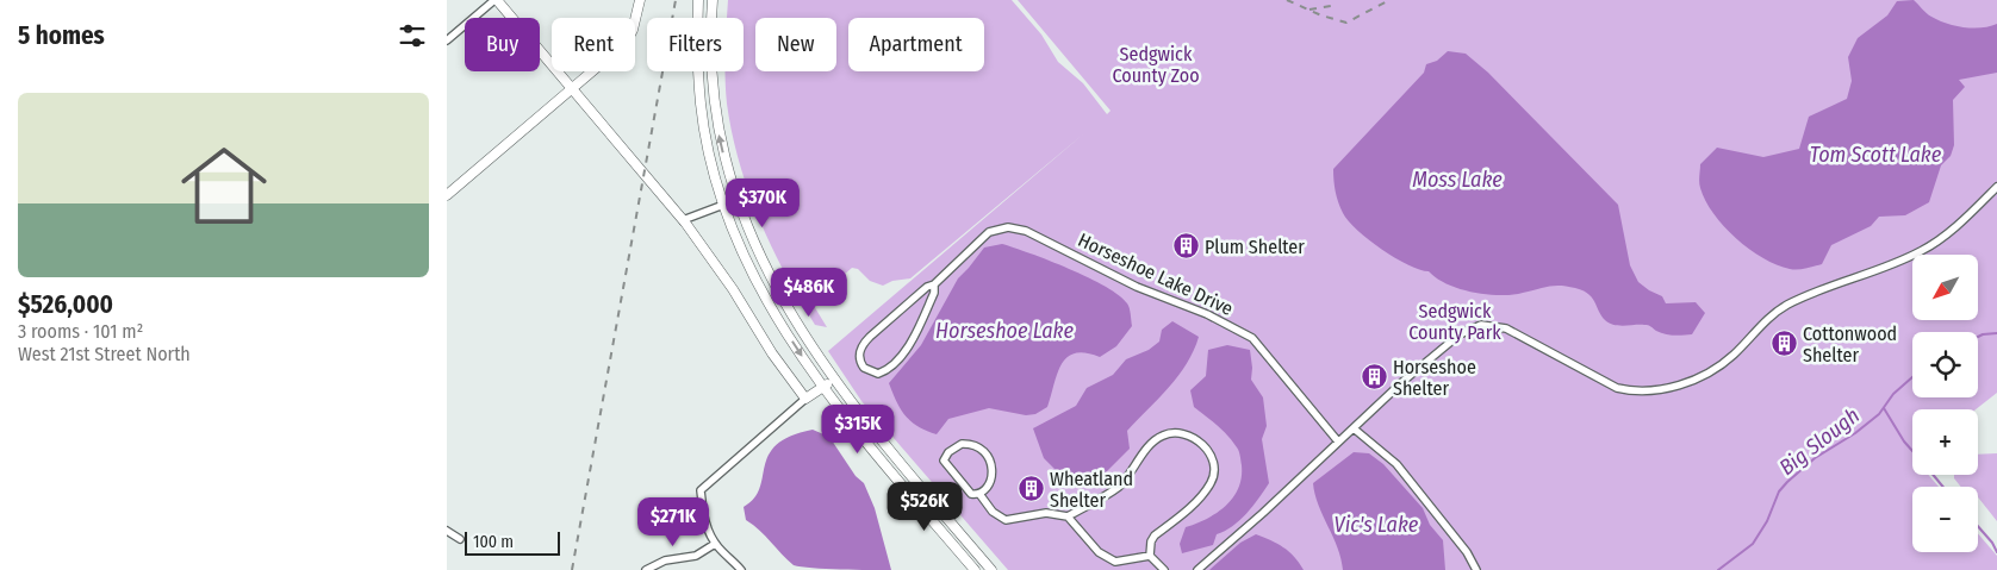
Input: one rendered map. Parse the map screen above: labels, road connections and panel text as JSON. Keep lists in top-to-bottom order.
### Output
{
  "streets": {
    "street": ["Horseshoe Lake Drive"]
  },
  "water": [
    "Tom Scott Lake",
    "Moss Lake",
    "Horseshoe Lake",
    "Big Slough",
    "Vic's Lake"
  ],
  "parks": ["Sedgwick County Zoo", "Sedgwick County Park"],
  "places": {
    "building": [
      "Plum Shelter",
      "Cottonwood Shelter",
      "Horseshoe Shelter",
      "Wheatland Shelter"
    ]
  },
  "scale_bar": "100 m",
  "north": "bottom left",
  "page": {
    "heading": "5 homes",
    "chip": [
      "Buy",
      "Rent",
      "Filters",
      "New",
      "Apartment"
    ],
    "list": [
      {
        "name": "$526,000",
        "note": "3 rooms · 101 m² · West 21st Street North"
      }
    ],
    "price": [
      "$370K",
      "$486K",
      "$315K",
      "$526K",
      "$271K"
    ],
    "map_buttons": ["+", "−"],
    "scale": "100 m"
  }
}
